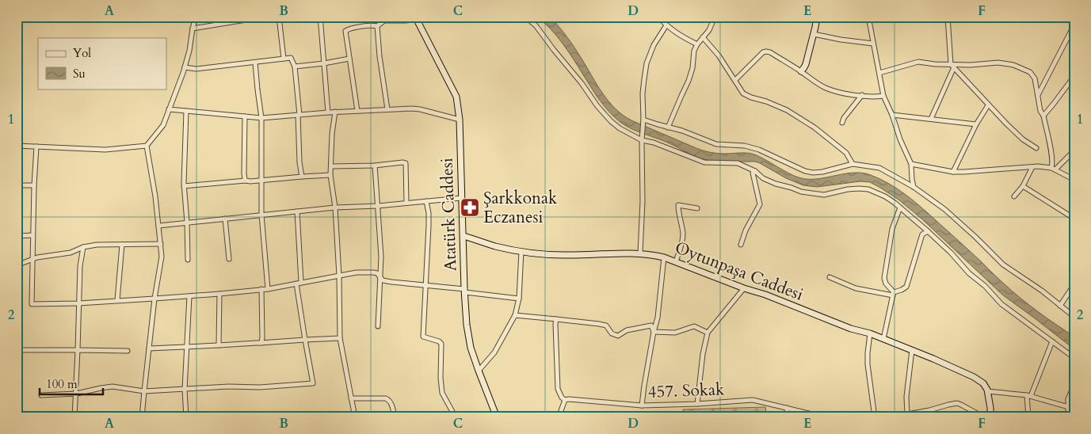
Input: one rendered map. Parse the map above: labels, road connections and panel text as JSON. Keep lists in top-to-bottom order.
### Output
{
  "streets": {
    "street": ["Atatürk Caddesi", "Oytunpaşa Caddesi", "457. Sokak"]
  },
  "crossings": [
    ["Atatürk Caddesi", "Oytunpaşa Caddesi"]
  ],
  "places": {
    "pharmacy": ["Şarkkonak Eczanesi"]
  },
  "legend": ["Yol", "Su"],
  "scale_bar": "100 m",
  "grid": {
    "columns": [
      "A",
      "B",
      "C",
      "D",
      "E",
      "F"
    ],
    "rows": ["1", "2"]
  }
}
